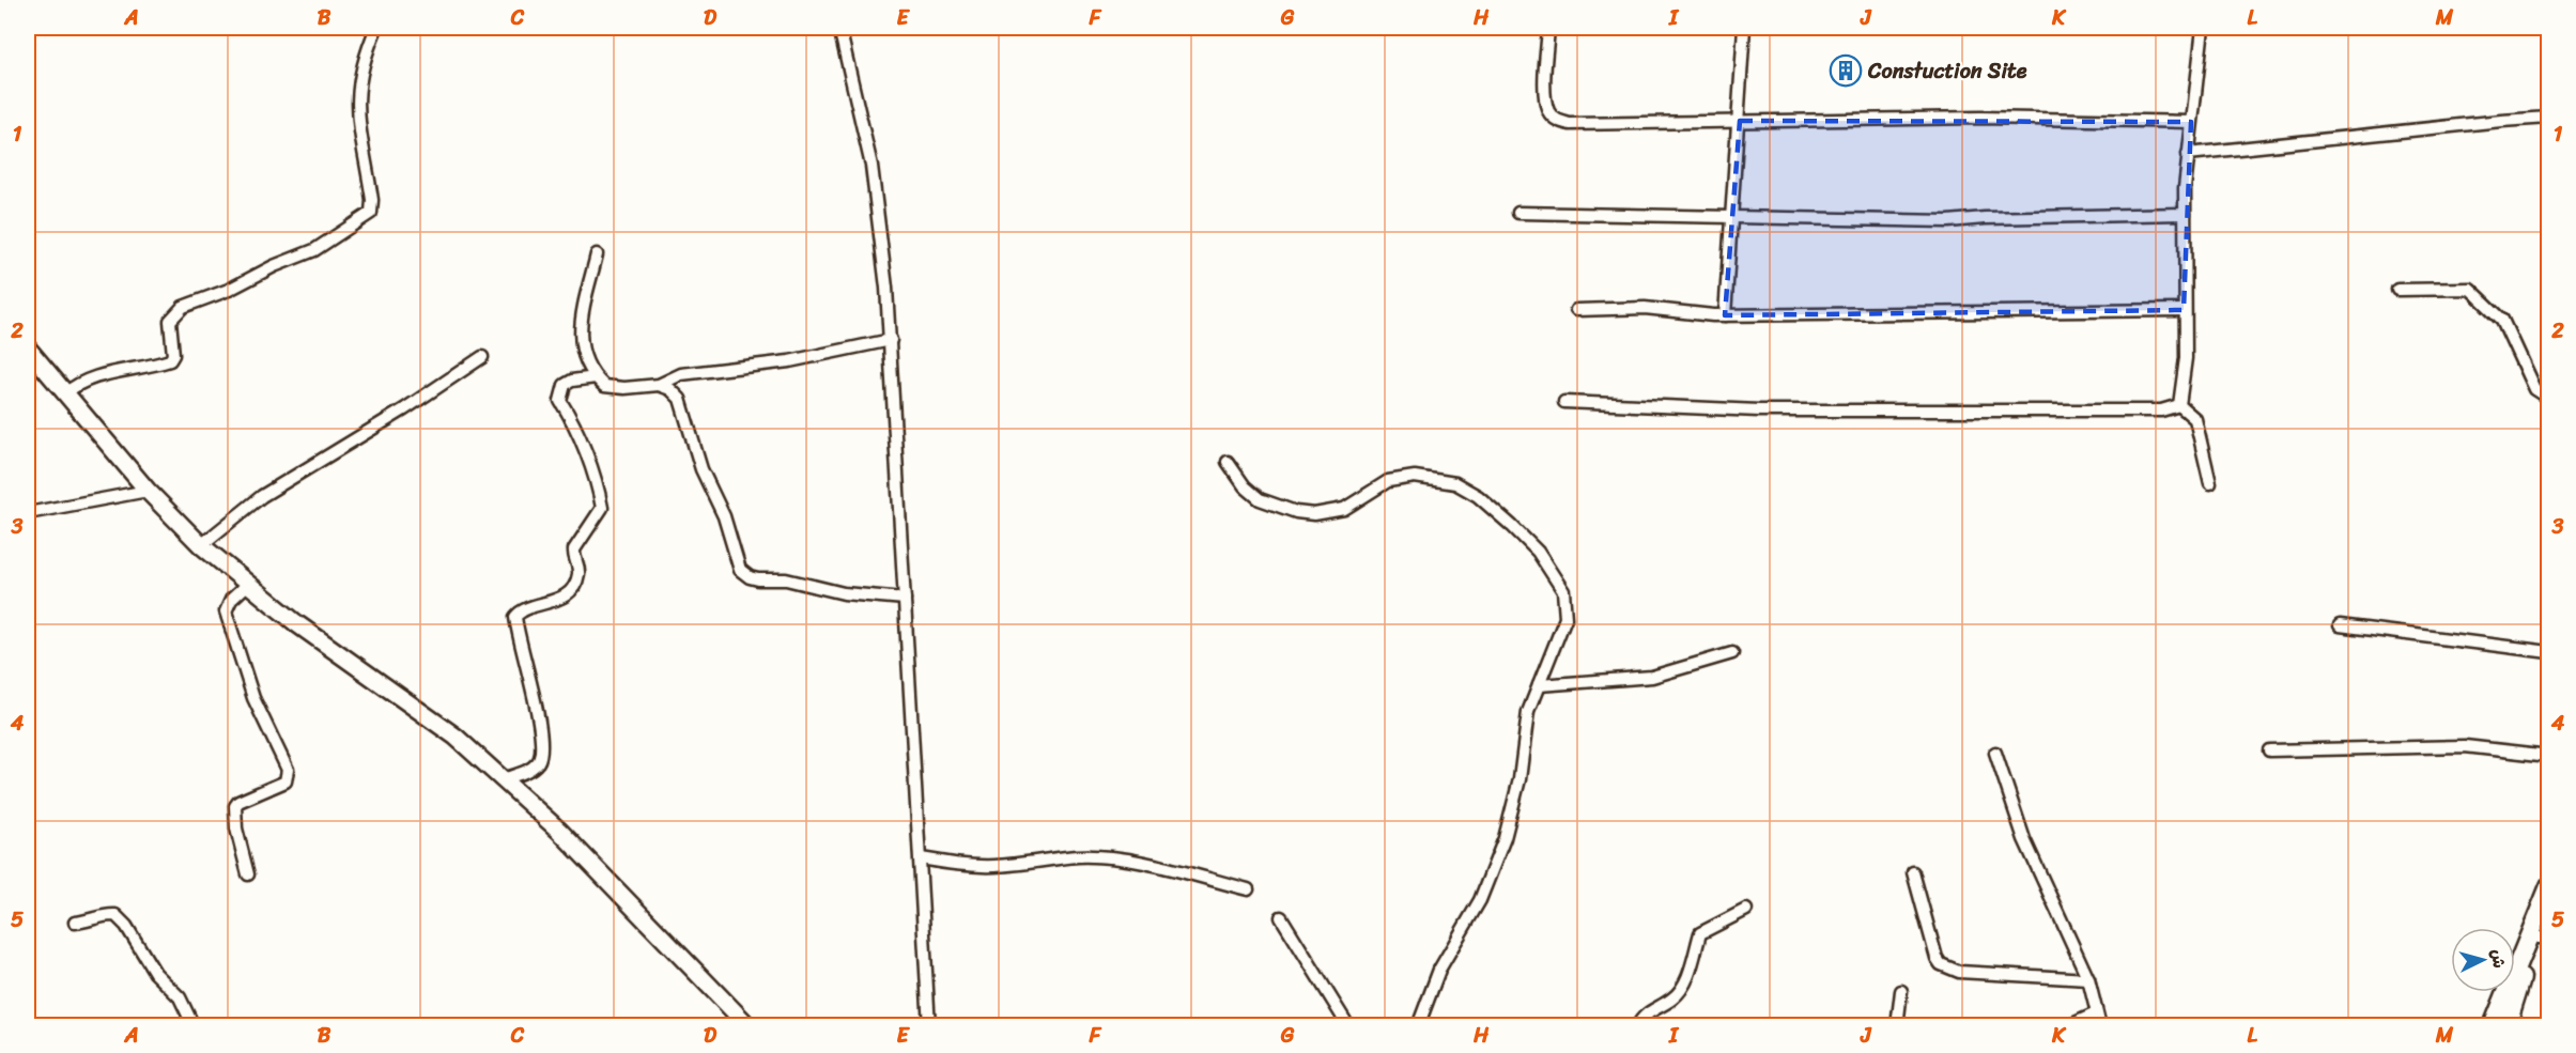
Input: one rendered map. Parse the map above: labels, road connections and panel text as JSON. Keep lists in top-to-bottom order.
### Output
{
  "places": {
    "building": ["Constuction Site"]
  },
  "north": "right",
  "grid": {
    "columns": [
      "A",
      "B",
      "C",
      "D",
      "E",
      "F",
      "G",
      "H",
      "I",
      "J",
      "K",
      "L",
      "M"
    ],
    "rows": [
      "1",
      "2",
      "3",
      "4",
      "5"
    ]
  }
}
